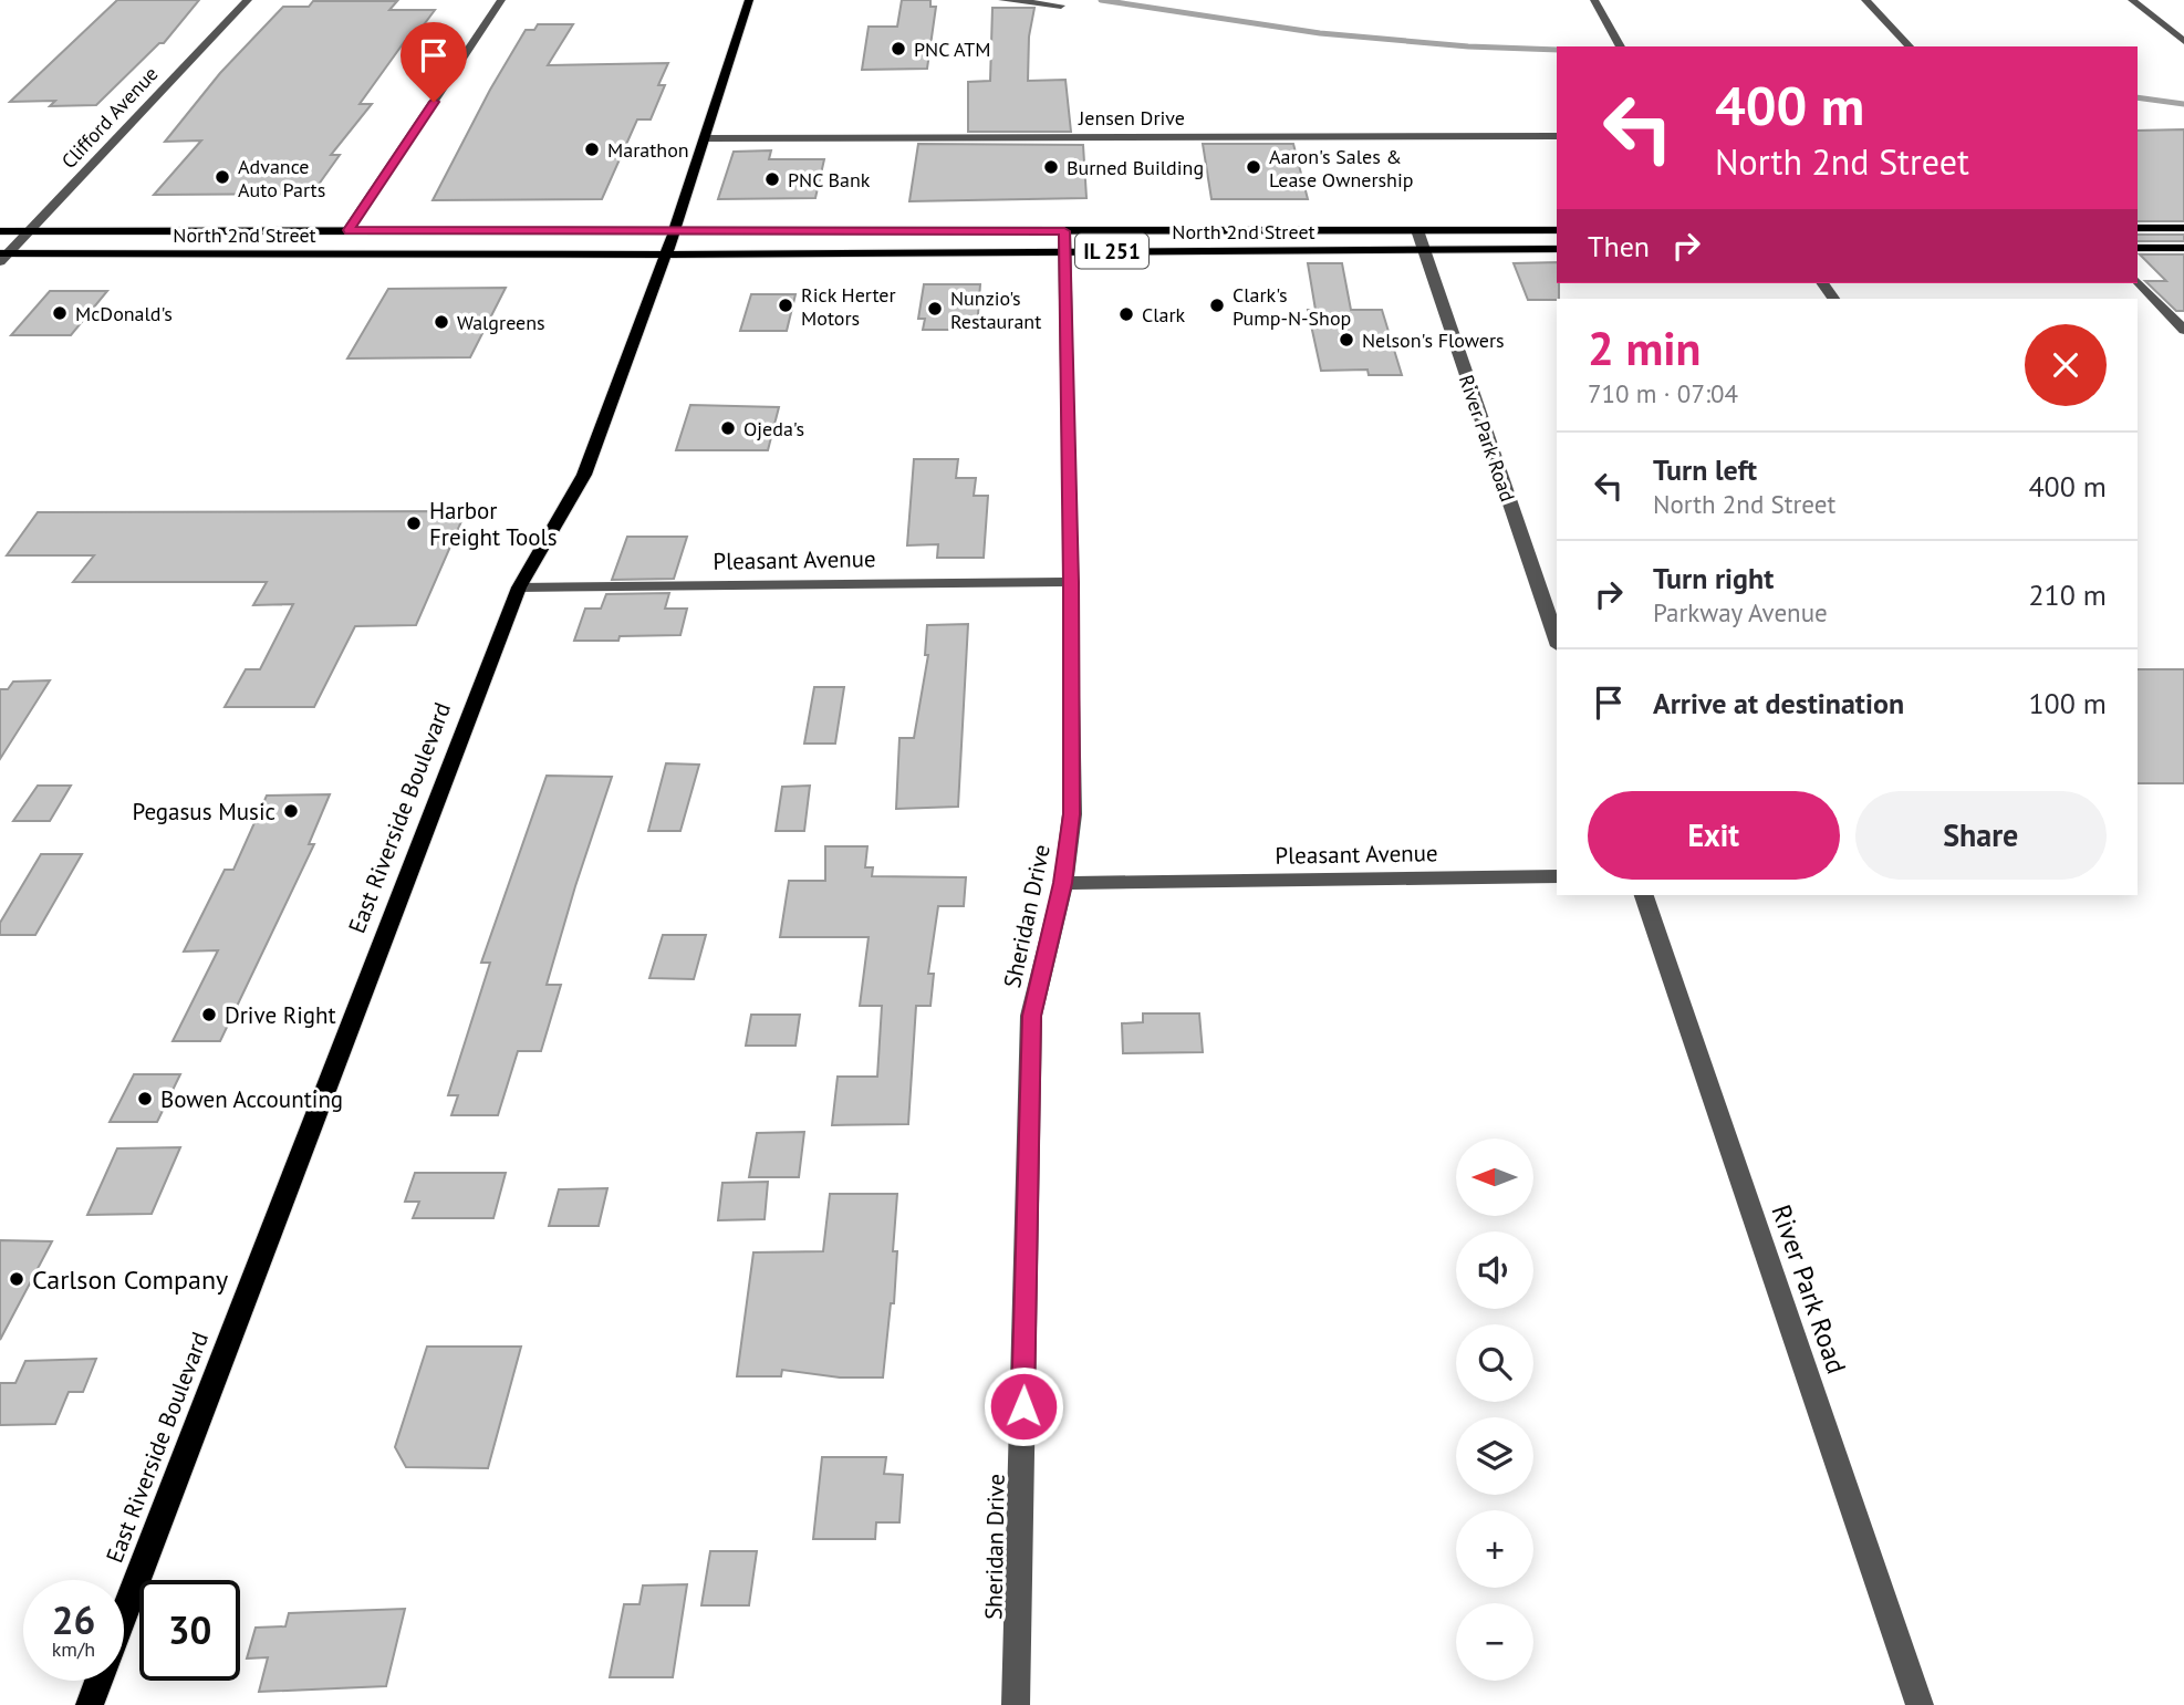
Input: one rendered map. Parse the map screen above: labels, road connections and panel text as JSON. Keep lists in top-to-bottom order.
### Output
{
  "streets": {
    "main road": ["North 2nd Street", "IL 251", "East Riverside Boulevard"],
    "street": [
      "Clifford Avenue",
      "Jensen Drive",
      "River Park Road",
      "Pleasant Avenue",
      "Sheridan Drive"
    ]
  },
  "crossings": [
    ["Clifford Avenue", "North 2nd Street"],
    ["Jensen Drive", "East Riverside Boulevard"],
    ["North 2nd Street", "River Park Road"],
    ["North 2nd Street", "East Riverside Boulevard"],
    ["North 2nd Street", "Sheridan Drive"],
    ["Pleasant Avenue", "East Riverside Boulevard"],
    ["Pleasant Avenue", "Sheridan Drive"]
  ],
  "places": [
    "PNC ATM",
    "Marathon",
    "Burned Building",
    "Aaron's Sales & Lease Ownership",
    "Advance Auto Parts",
    "PNC Bank",
    "Rick Herter Motors",
    "Clark's Pump-N-Shop",
    "Nunzio's Restaurant",
    "McDonald's",
    "Clark",
    "Walgreens",
    "Nelson's Flowers",
    "Ojeda's",
    "Harbor Freight Tools",
    "Pegasus Music",
    "Drive Right",
    "Bowen Accounting",
    "Carlson Company"
  ],
  "north": "left",
  "page": {
    "turn": ["400 m", "North 2nd Street"],
    "then": "Then",
    "heading": ["2 min", "710 m · 07:04"],
    "list": [
      {
        "name": "Turn left",
        "note": "North 2nd Street",
        "value": "400 m"
      },
      {
        "name": "Turn right",
        "note": "Parkway Avenue",
        "value": "210 m"
      },
      {
        "name": "Arrive at destination",
        "value": "100 m"
      }
    ],
    "buttons": ["Exit", "Share"],
    "map_buttons": ["+", "−"],
    "speed": "26 km/h",
    "limit": "30"
  }
}
